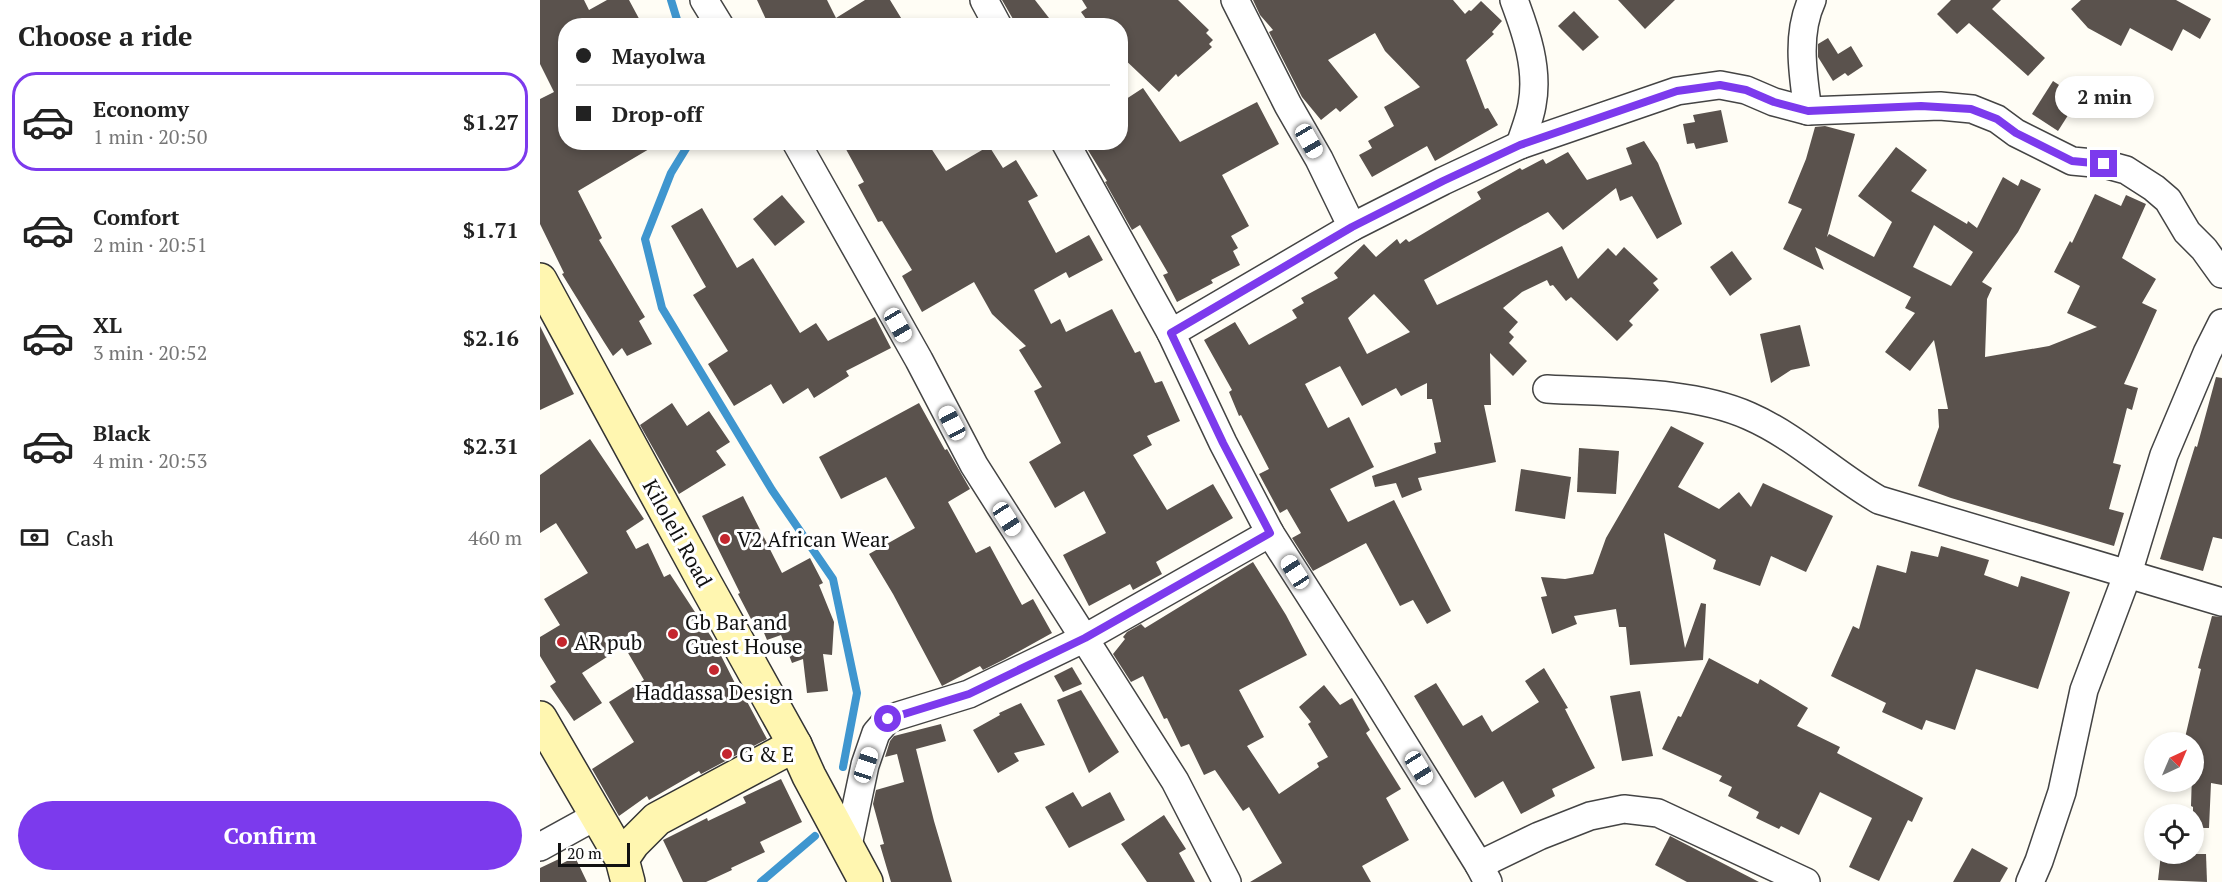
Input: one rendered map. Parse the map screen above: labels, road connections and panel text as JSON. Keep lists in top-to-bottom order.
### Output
{
  "streets": {
    "main road": ["Kiloleli Road"]
  },
  "places": [
    "V2 African Wear",
    "Gb Bar and Guest House",
    "AR pub",
    "Haddassa Design",
    "G & E"
  ],
  "scale_bar": "20 m",
  "north": "top right",
  "page": {
    "heading": "Choose a ride",
    "banner": ["Mayolwa", "Drop-off"],
    "list": [
      {
        "name": "Economy",
        "note": "1 min · 20:50",
        "value": "$1.27"
      },
      {
        "name": "Comfort",
        "note": "2 min · 20:51",
        "value": "$1.71"
      },
      {
        "name": "XL",
        "note": "3 min · 20:52",
        "value": "$2.16"
      },
      {
        "name": "Black",
        "note": "4 min · 20:53",
        "value": "$2.31"
      }
    ],
    "bubble": "2 min",
    "pay": ["Cash", "460 m"],
    "buttons": "Confirm",
    "scale": "20 m"
  }
}
